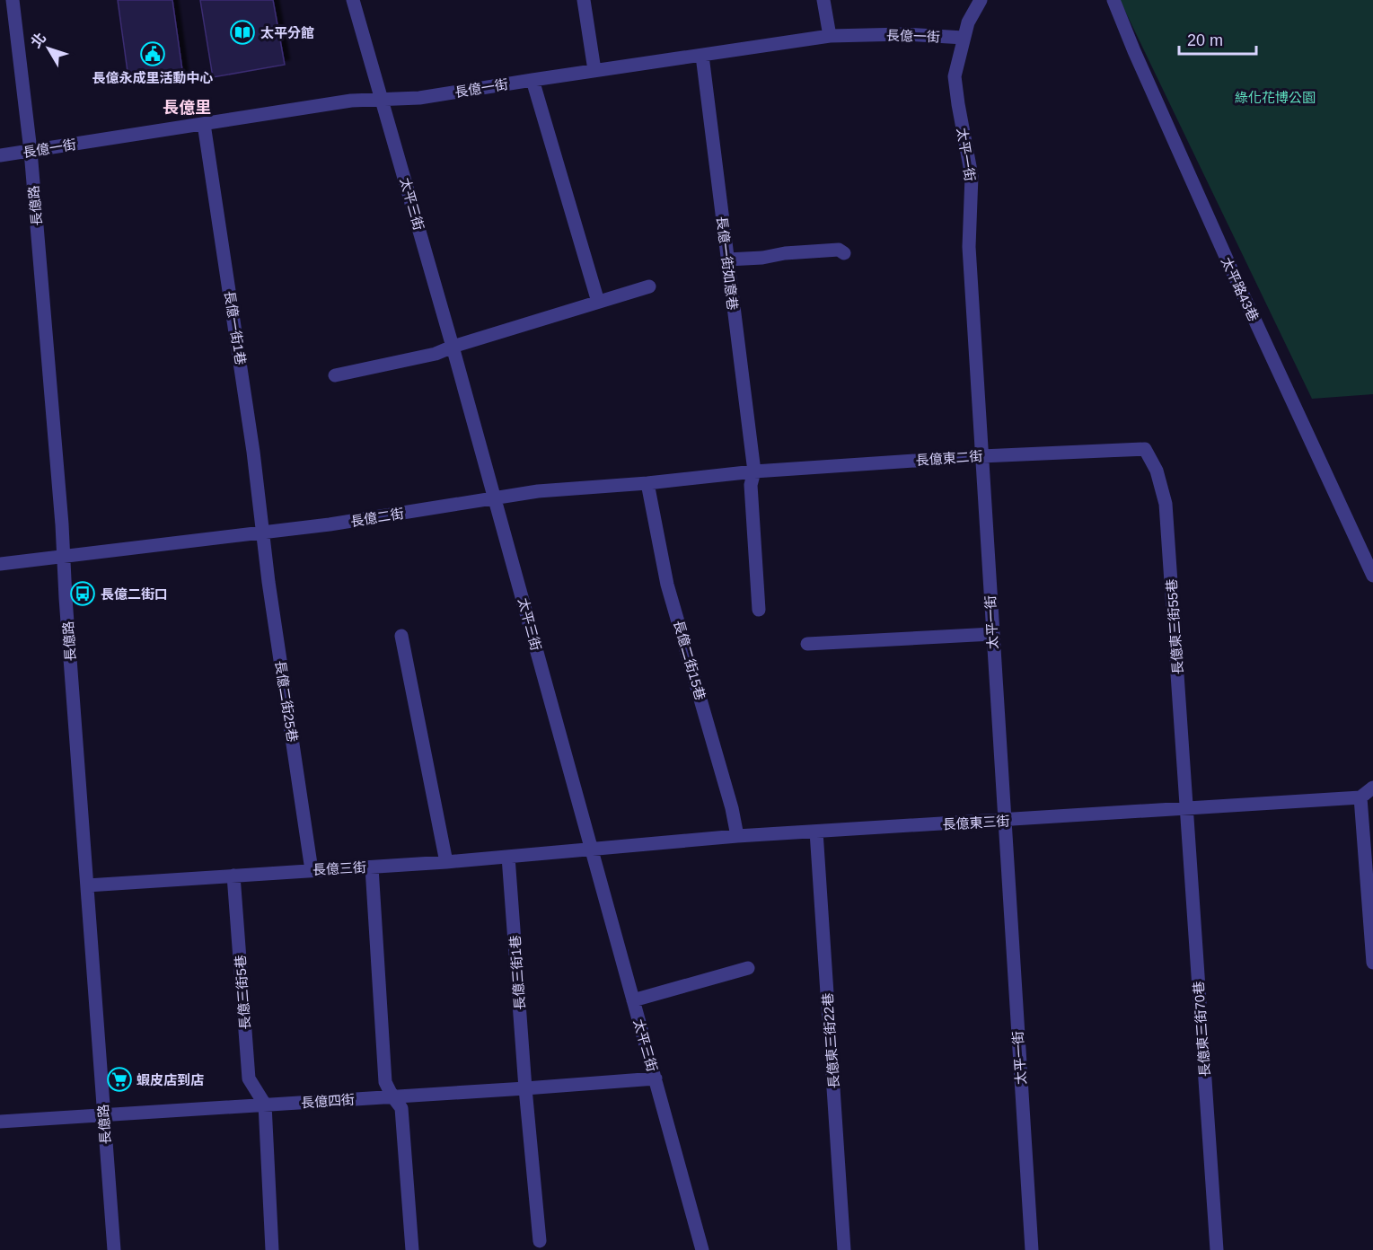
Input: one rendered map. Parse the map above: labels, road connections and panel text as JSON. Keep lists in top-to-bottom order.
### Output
{
  "streets": {
    "street": [
      "長億一街",
      "太平一街",
      "太平三街",
      "長億路",
      "長億一街如意巷",
      "太平路43巷",
      "長億一街1巷",
      "長億東二街",
      "長億二街",
      "長億東三街55巷",
      "長億二街15巷",
      "長億二街25巷",
      "長億東三街",
      "長億三街",
      "長億三街1巷",
      "長億三街5巷",
      "長億東三街70巷",
      "長億東三街22巷",
      "長億四街"
    ]
  },
  "crossings": [
    ["長億一街", "太平一街"],
    ["長億一街", "太平三街"],
    ["長億一街", "長億路"],
    ["長億一街", "長億一街如意巷"],
    ["長億一街", "長億一街1巷"],
    ["太平一街", "長億東二街"],
    ["太平一街", "長億東三街"],
    ["太平三街", "長億二街"],
    ["太平三街", "長億東三街"],
    ["太平三街", "長億三街"],
    ["太平三街", "長億四街"],
    ["長億路", "長億二街"],
    ["長億路", "長億三街"],
    ["長億路", "長億四街"],
    ["長億一街如意巷", "長億東二街"],
    ["長億一街如意巷", "長億二街"],
    ["長億一街1巷", "長億二街"],
    ["長億一街1巷", "長億二街25巷"],
    ["長億東二街", "長億二街"],
    ["長億東二街", "長億東三街55巷"],
    ["長億二街", "長億二街15巷"],
    ["長億二街", "長億二街25巷"],
    ["長億東三街55巷", "長億東三街"],
    ["長億東三街55巷", "長億東三街70巷"],
    ["長億二街15巷", "長億東三街"],
    ["長億二街25巷", "長億三街"],
    ["長億東三街", "長億三街"],
    ["長億東三街", "長億東三街70巷"],
    ["長億東三街", "長億東三街22巷"],
    ["長億三街", "長億三街1巷"],
    ["長億三街", "長億三街5巷"],
    ["長億三街1巷", "長億四街"],
    ["長億三街5巷", "長億四街"]
  ],
  "districts": ["長億里"],
  "parks": ["綠化花博公園"],
  "places": {
    "library": ["太平分館"],
    "public building": ["長億永成里活動中心"],
    "bus stop": ["長億二街口"],
    "supermarket": ["蝦皮店到店"]
  },
  "scale_bar": "20 m",
  "north": "top left"
}
